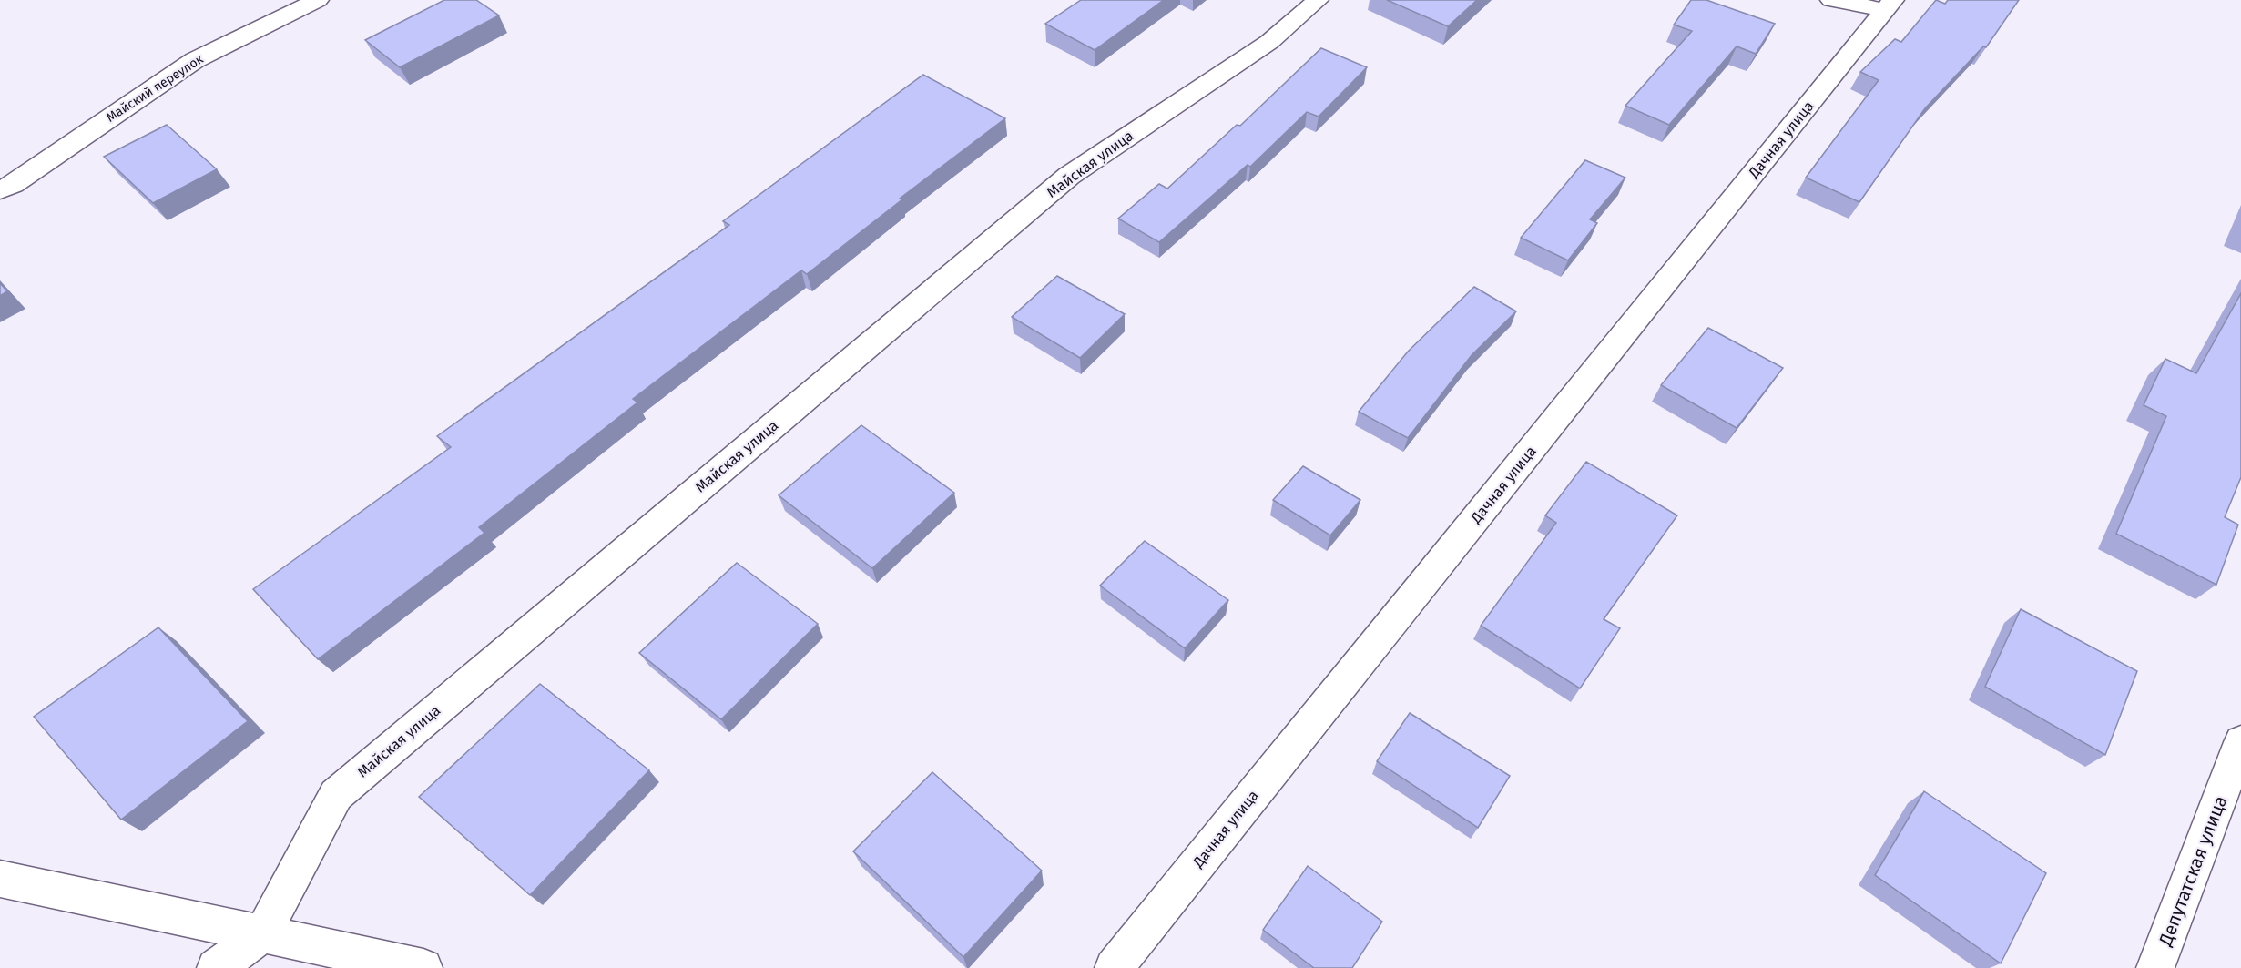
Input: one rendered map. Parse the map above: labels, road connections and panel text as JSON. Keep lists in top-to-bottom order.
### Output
{
  "streets": {
    "street": [
      "Майский переулок",
      "Дачная улица",
      "Майская улица",
      "Депутатская улица"
    ]
  }
}
